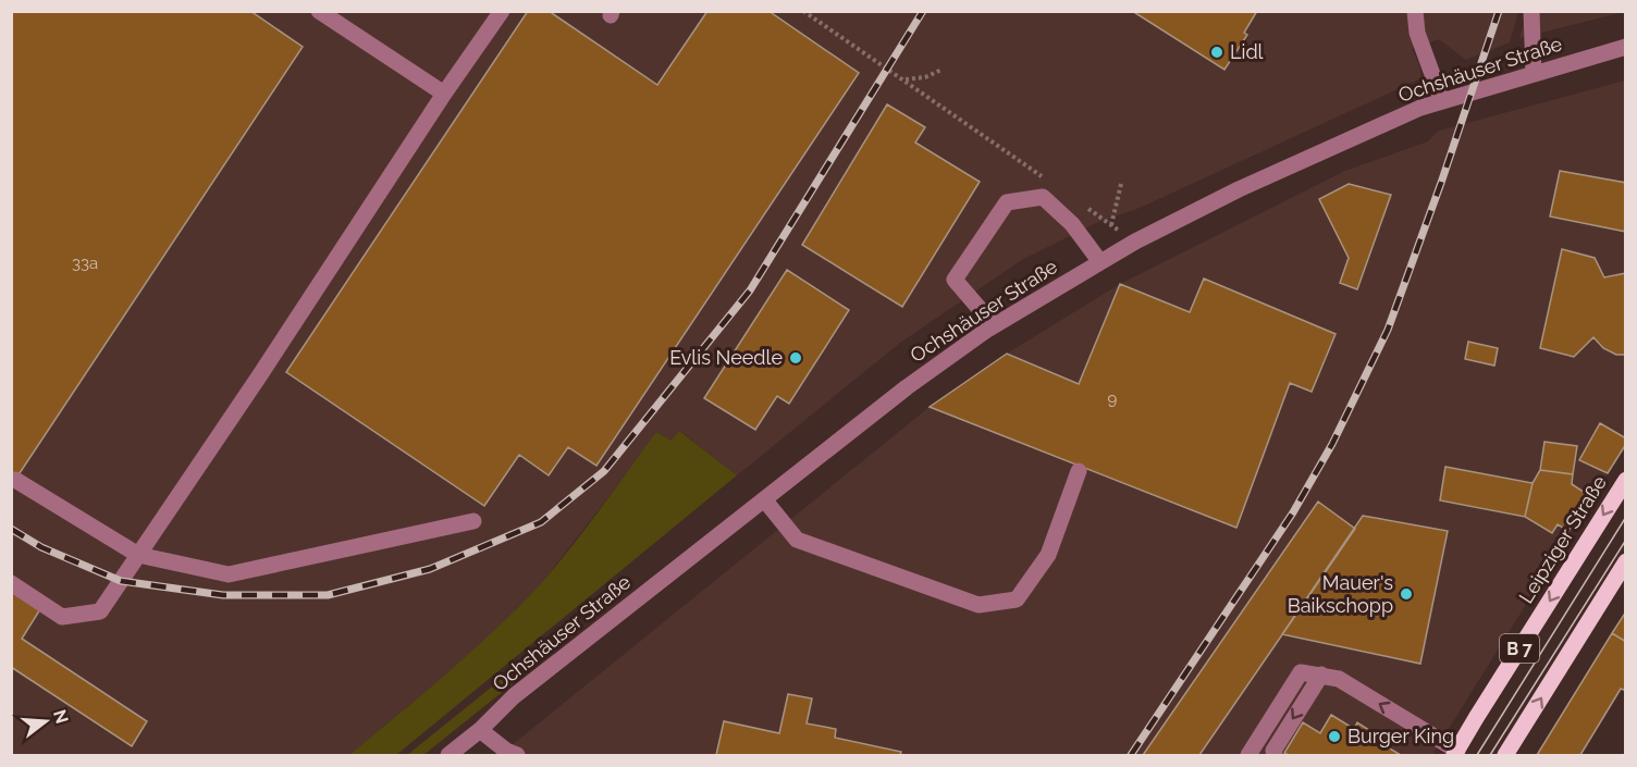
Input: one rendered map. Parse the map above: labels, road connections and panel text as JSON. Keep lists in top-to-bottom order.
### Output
{
  "streets": {
    "main road": ["Leipziger Straße", "B 7"],
    "street": ["Ochshäuser Straße"]
  },
  "places": [
    "Lidl",
    "Evlis Needle",
    "Mauer's Baikschopp",
    "Burger King"
  ],
  "house_numbers": ["33a", "9"],
  "north": "right"
}
